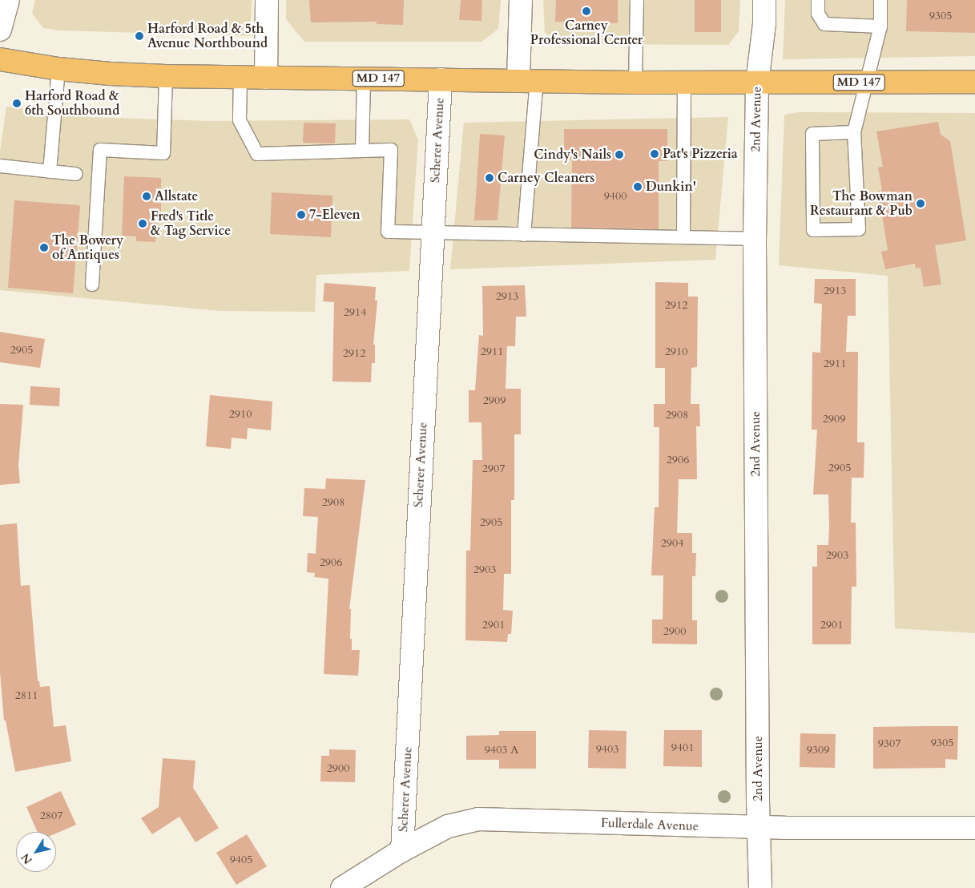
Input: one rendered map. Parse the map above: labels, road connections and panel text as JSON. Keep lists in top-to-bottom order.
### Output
{
  "streets": {
    "main road": ["MD 147"],
    "street": ["2nd Avenue", "Scherer Avenue", "Fullerdale Avenue"]
  },
  "crossings": [
    ["MD 147", "2nd Avenue"],
    ["MD 147", "Scherer Avenue"],
    ["2nd Avenue", "Fullerdale Avenue"],
    ["Scherer Avenue", "Fullerdale Avenue"]
  ],
  "places": [
    "Carney Professional Center",
    "Harford Road & 5th Avenue Northbound",
    "Harford Road & 6th Southbound",
    "Pat's Pizzeria",
    "Cindy's Nails",
    "Carney Cleaners",
    "Dunkin'",
    "Allstate",
    "The Bowman Restaurant & Pub",
    "7-Eleven",
    "Fred's Title & Tag Service",
    "The Bowery of Antiques"
  ],
  "house_numbers": [
    "9305",
    "9400",
    "2913",
    "2913",
    "2912",
    "2914",
    "2905",
    "2911",
    "2910",
    "2912",
    "2911",
    "2909",
    "2910",
    "2908",
    "2909",
    "2906",
    "2905",
    "2907",
    "2908",
    "2905",
    "2904",
    "2903",
    "2906",
    "2903",
    "2901",
    "2901",
    "2900",
    "2811",
    "9305",
    "9307",
    "9401",
    "9403",
    "9403 A",
    "9309",
    "2900",
    "2807",
    "9405"
  ],
  "north": "bottom left"
}
